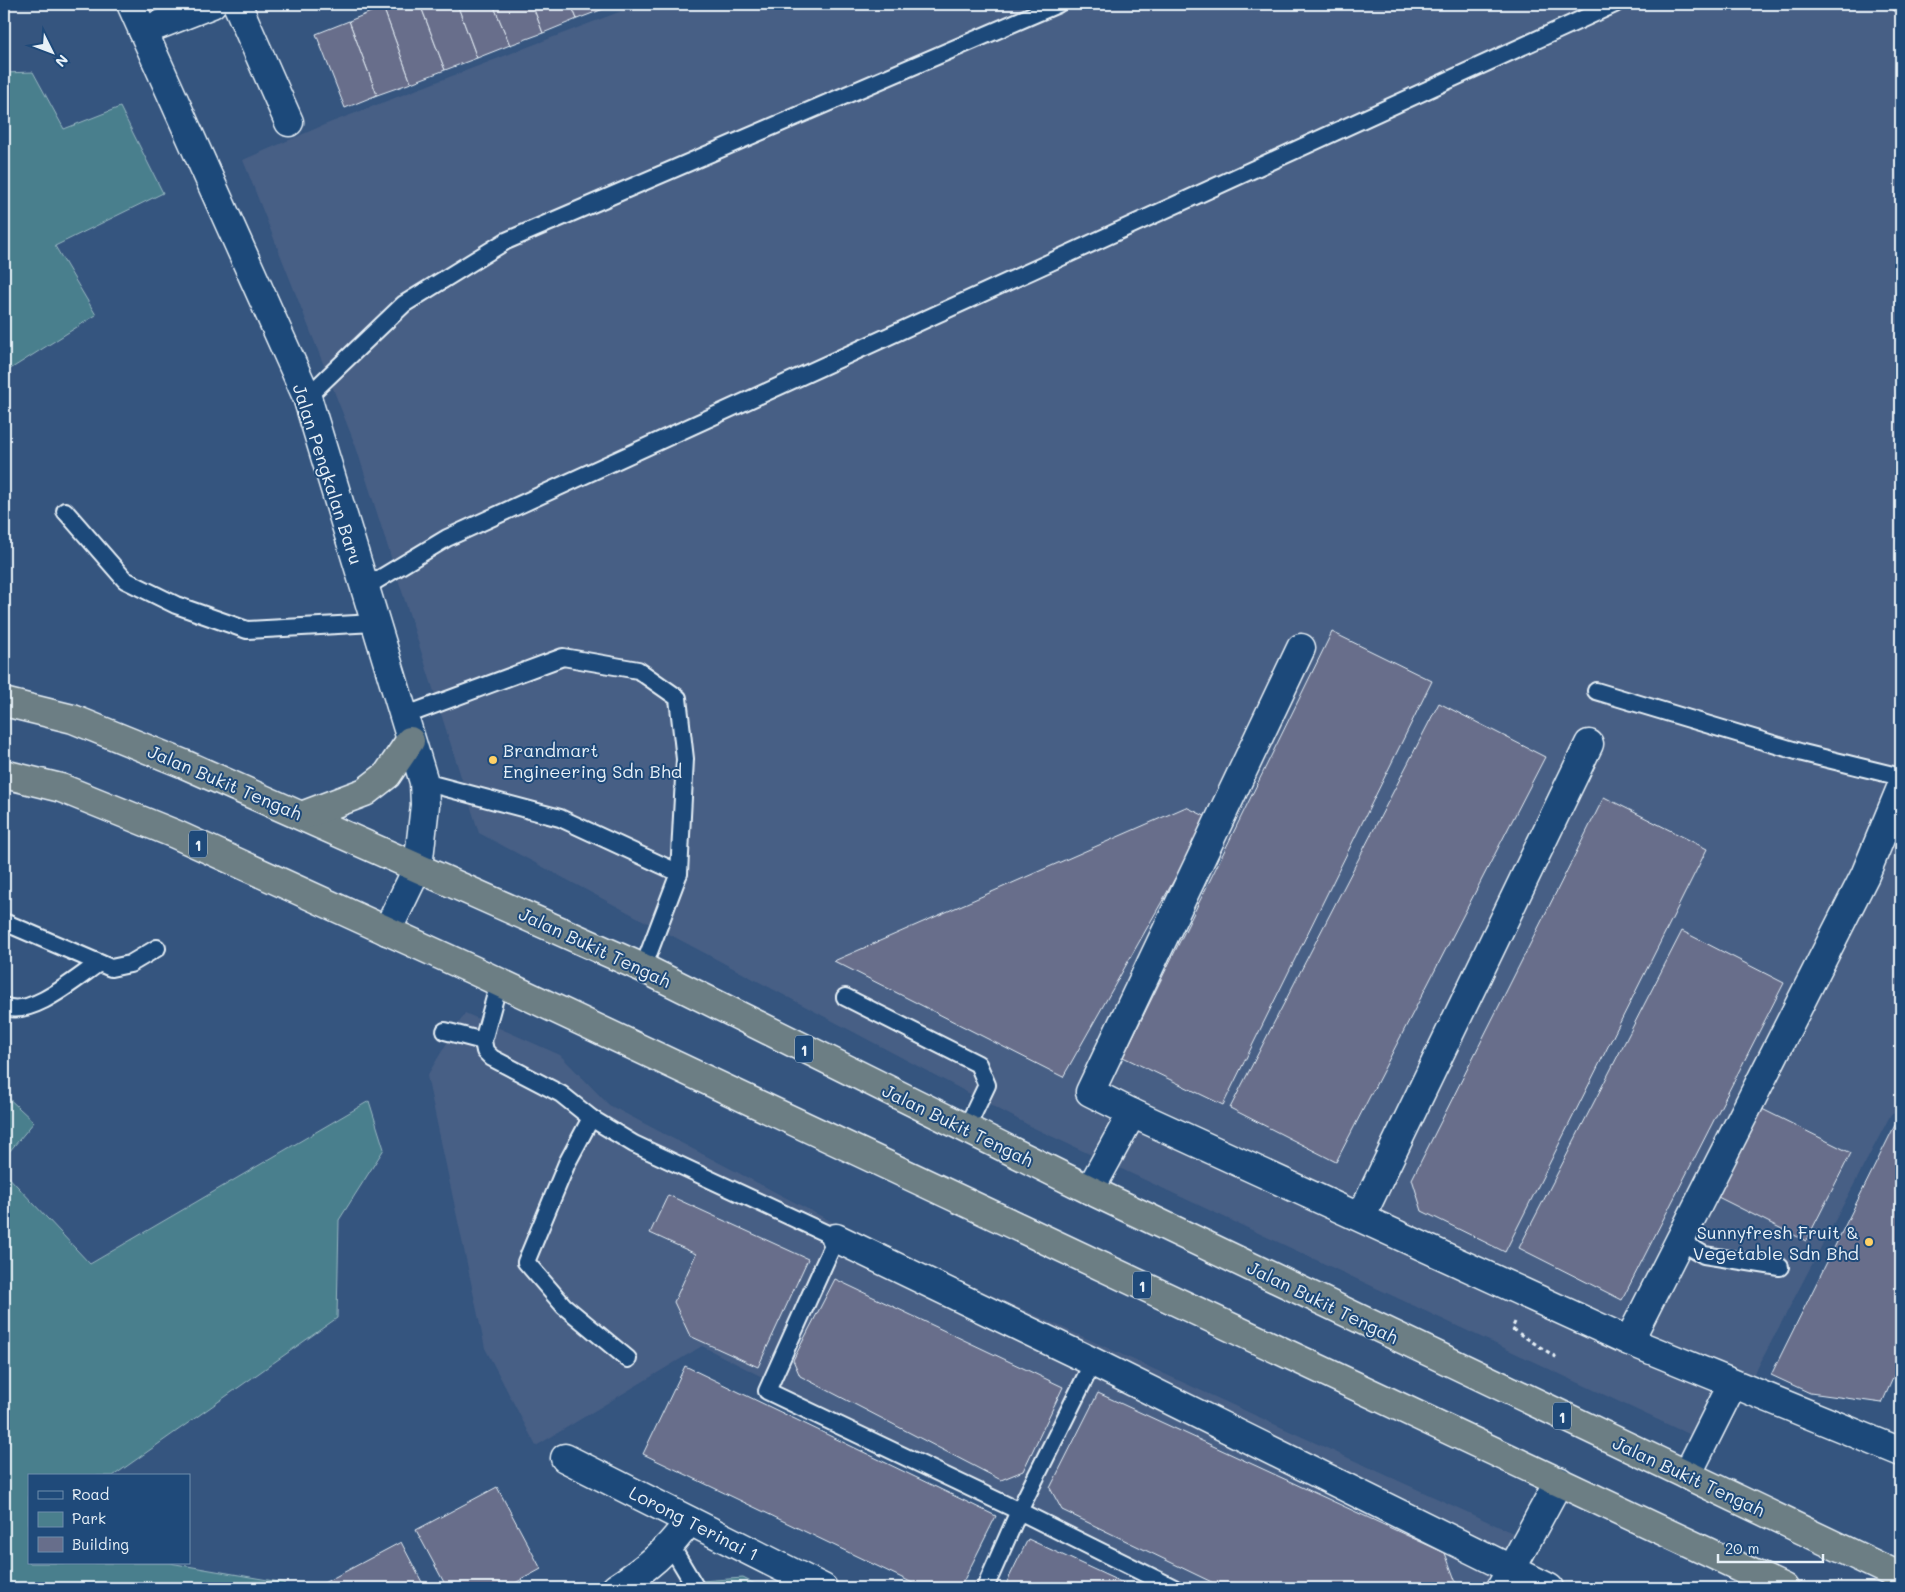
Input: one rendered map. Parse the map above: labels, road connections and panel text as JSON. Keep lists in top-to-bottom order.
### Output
{
  "streets": {
    "highway": ["Jalan Bukit Tengah", "1"],
    "street": ["Jalan Pengkalan Baru", "Lorong Terinai 1"]
  },
  "crossings": [
    ["Jalan Pengkalan Baru", "Jalan Bukit Tengah"],
    ["Jalan Pengkalan Baru", "1"]
  ],
  "places": ["Brandmart Engineering Sdn Bhd", "Sunnyfresh Fruit & Vegetable Sdn Bhd"],
  "legend": ["Road", "Park", "Building"],
  "scale_bar": "20 m",
  "north": "bottom right"
}
